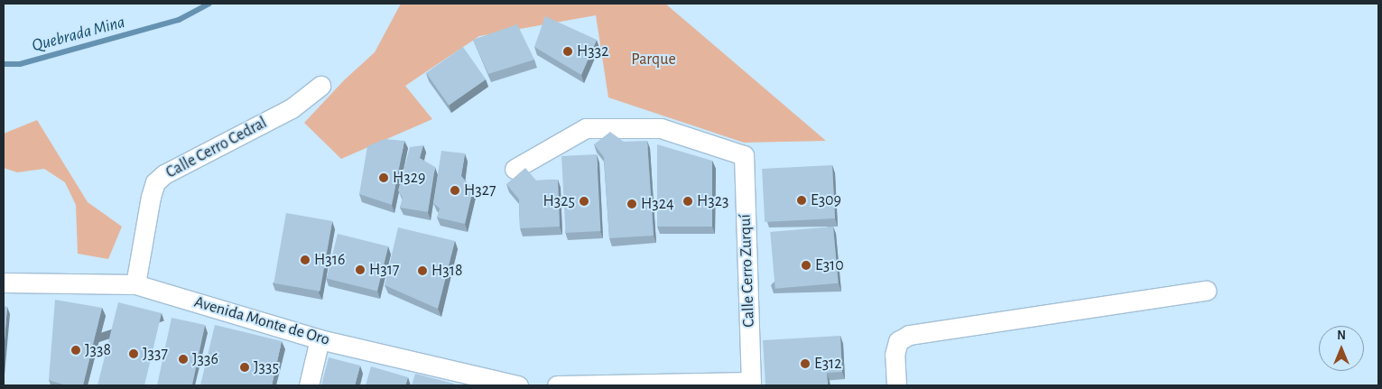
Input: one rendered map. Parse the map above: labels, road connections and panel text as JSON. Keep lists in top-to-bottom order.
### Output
{
  "streets": {
    "street": ["Calle Cerro Cedral", "Calle Cerro Zurquí", "Avenida Monte de Oro"]
  },
  "crossings": [
    ["Calle Cerro Cedral", "Avenida Monte de Oro"]
  ],
  "water": ["Quebrada Mina"],
  "parks": ["Parque"],
  "places": [
    "H332",
    "H329",
    "H327",
    "E309",
    "H325",
    "H323",
    "H324",
    "H316",
    "E310",
    "H317",
    "H318",
    "J338",
    "J337",
    "J336",
    "E312",
    "J335"
  ],
  "north": "top"
}
